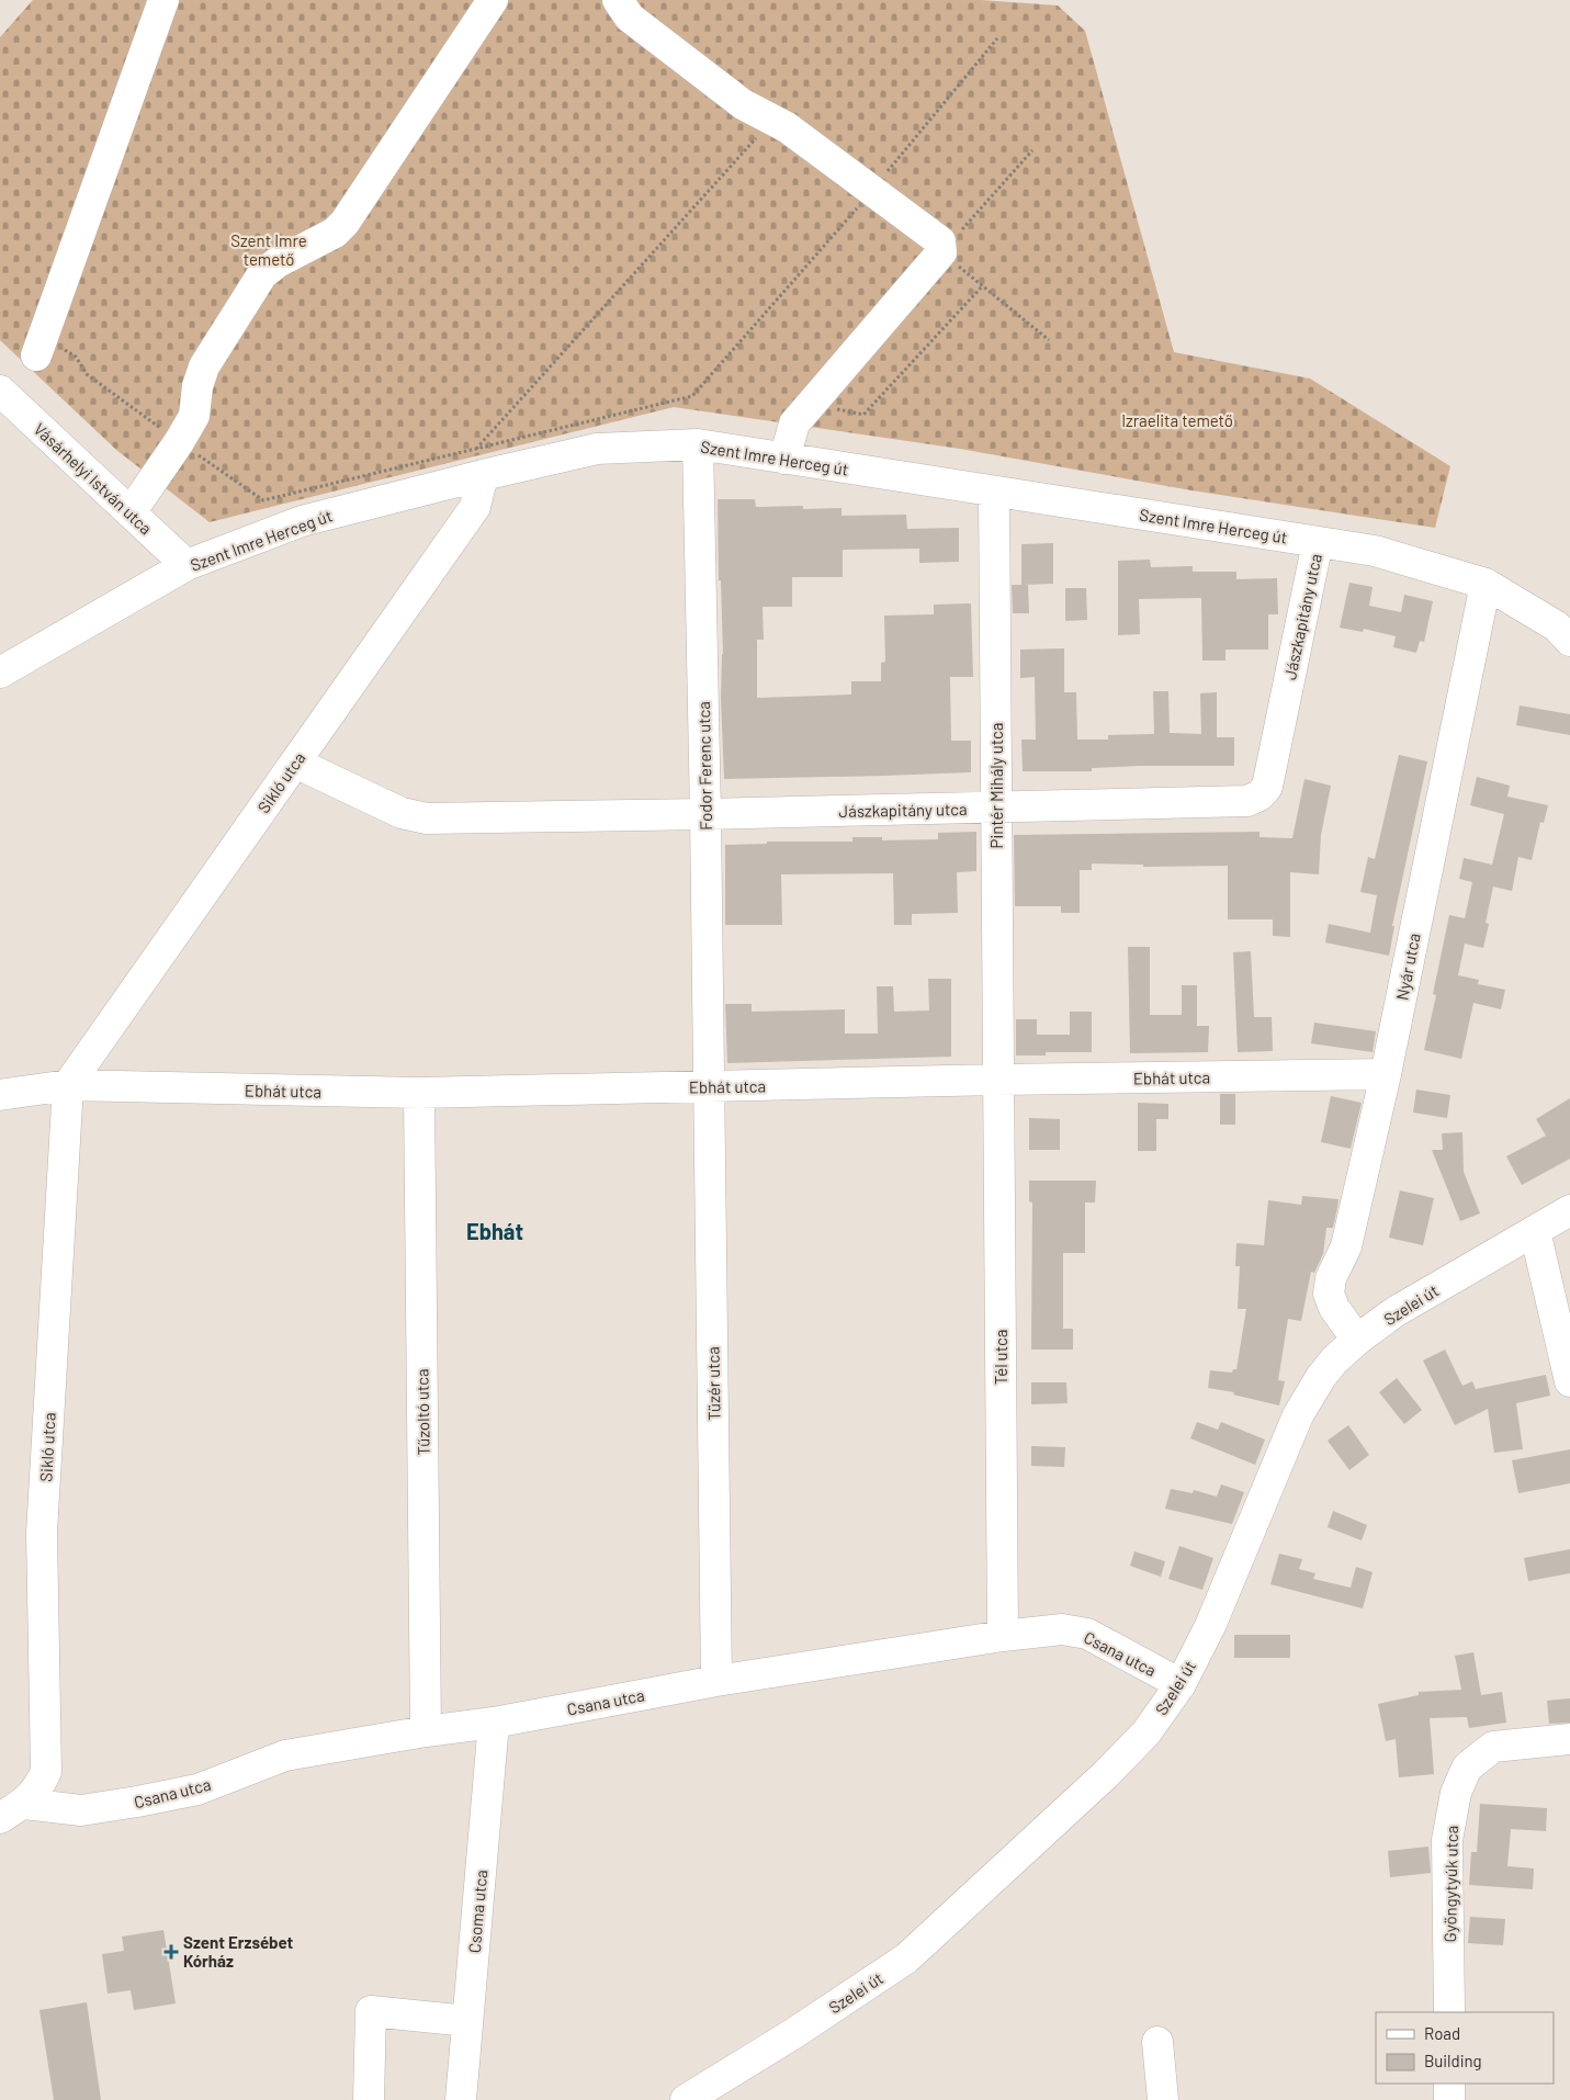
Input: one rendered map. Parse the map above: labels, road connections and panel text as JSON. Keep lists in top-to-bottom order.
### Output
{
  "streets": {
    "street": [
      "Szent Imre Herceg út",
      "Vásárhelyi István utca",
      "Jászkapitány utca",
      "Fodor Ferenc utca",
      "Sikló utca",
      "Pintér Mihály utca",
      "Nyár utca",
      "Ebhát utca",
      "Szelei út",
      "Tél utca",
      "Tüzér utca",
      "Tűzoltó utca",
      "Csana utca",
      "Gyöngytyúk utca",
      "Csoma utca"
    ]
  },
  "crossings": [
    ["Szent Imre Herceg út", "Vásárhelyi István utca"],
    ["Szent Imre Herceg út", "Jászkapitány utca"],
    ["Szent Imre Herceg út", "Fodor Ferenc utca"],
    ["Szent Imre Herceg út", "Sikló utca"],
    ["Szent Imre Herceg út", "Pintér Mihály utca"],
    ["Szent Imre Herceg út", "Nyár utca"],
    ["Jászkapitány utca", "Fodor Ferenc utca"],
    ["Jászkapitány utca", "Sikló utca"],
    ["Jászkapitány utca", "Pintér Mihály utca"],
    ["Fodor Ferenc utca", "Ebhát utca"],
    ["Fodor Ferenc utca", "Tüzér utca"],
    ["Sikló utca", "Ebhát utca"],
    ["Sikló utca", "Csana utca"],
    ["Pintér Mihály utca", "Ebhát utca"],
    ["Pintér Mihály utca", "Tél utca"],
    ["Nyár utca", "Ebhát utca"],
    ["Nyár utca", "Szelei út"],
    ["Ebhát utca", "Tél utca"],
    ["Ebhát utca", "Tüzér utca"],
    ["Ebhát utca", "Tűzoltó utca"],
    ["Szelei út", "Csana utca"],
    ["Tél utca", "Csana utca"],
    ["Tüzér utca", "Csana utca"],
    ["Tűzoltó utca", "Csana utca"],
    ["Csana utca", "Csoma utca"]
  ],
  "districts": ["Ebhát"],
  "parks": ["Szent Imre temető", "Izraelita temető"],
  "places": {
    "health": ["Szent Erzsébet Kórház"]
  },
  "legend": ["Road", "Building"]
}
